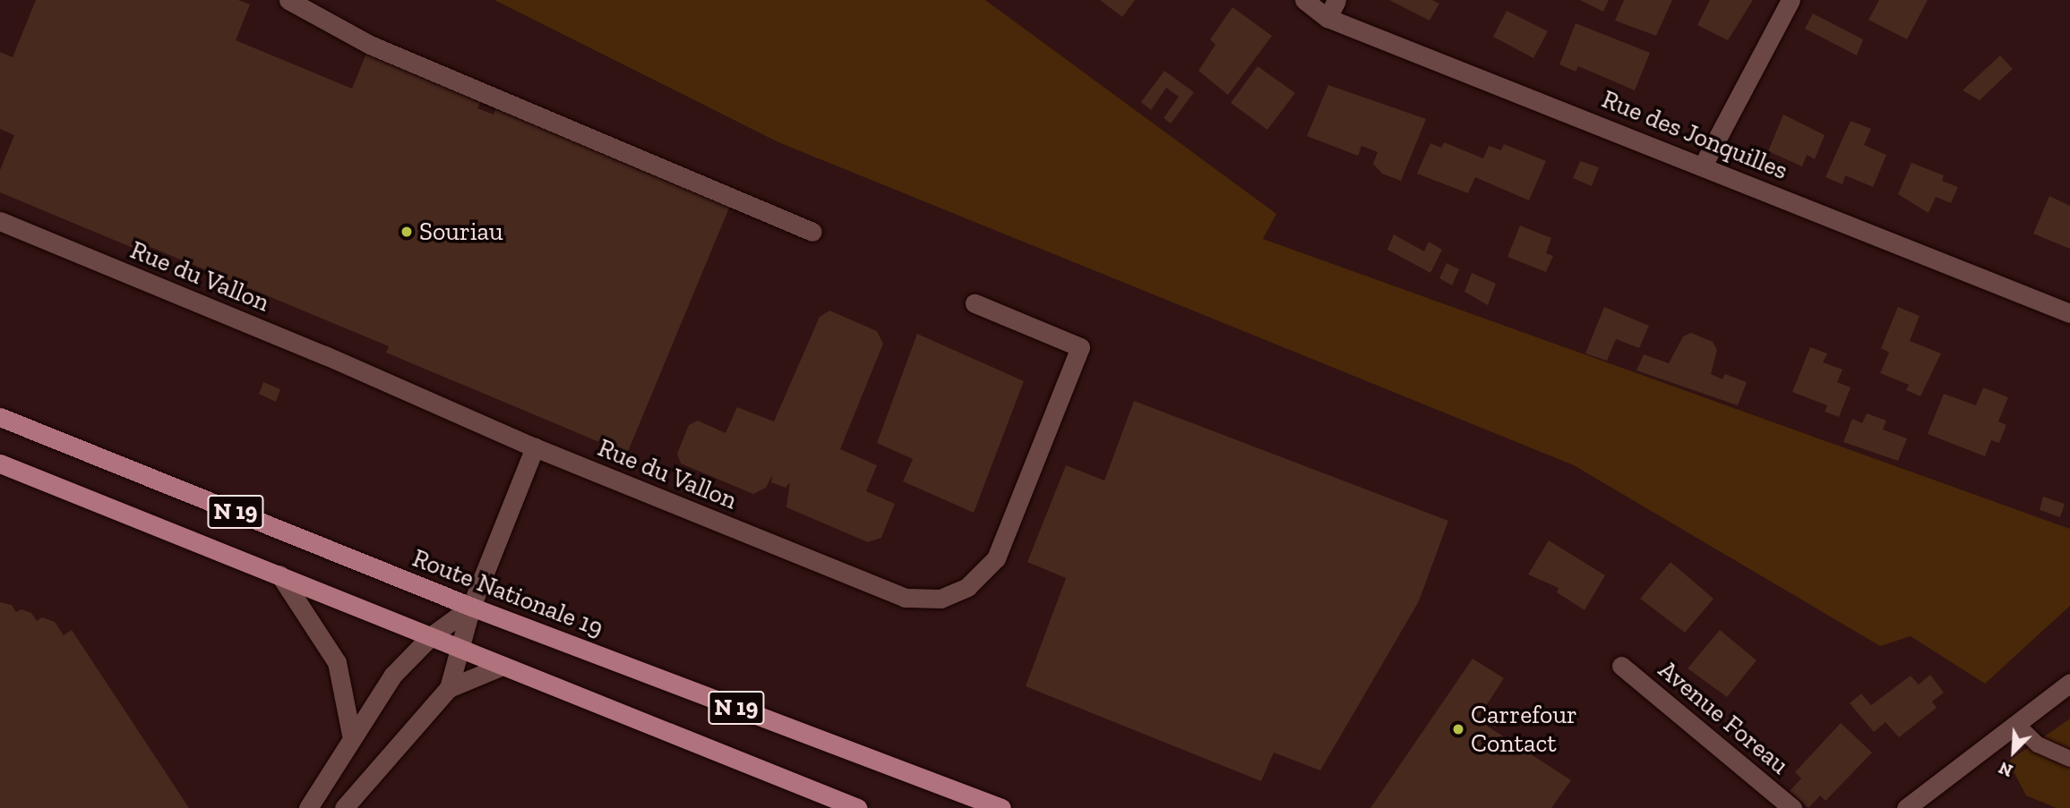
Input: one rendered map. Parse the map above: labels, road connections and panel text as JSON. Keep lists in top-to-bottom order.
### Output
{
  "streets": {
    "main road": ["N 19", "Route Nationale 19"],
    "street": ["Rue des Jonquilles", "Rue du Vallon", "Avenue Foreau"]
  },
  "places": ["Souriau", "Carrefour Contact"],
  "north": "bottom left"
}
